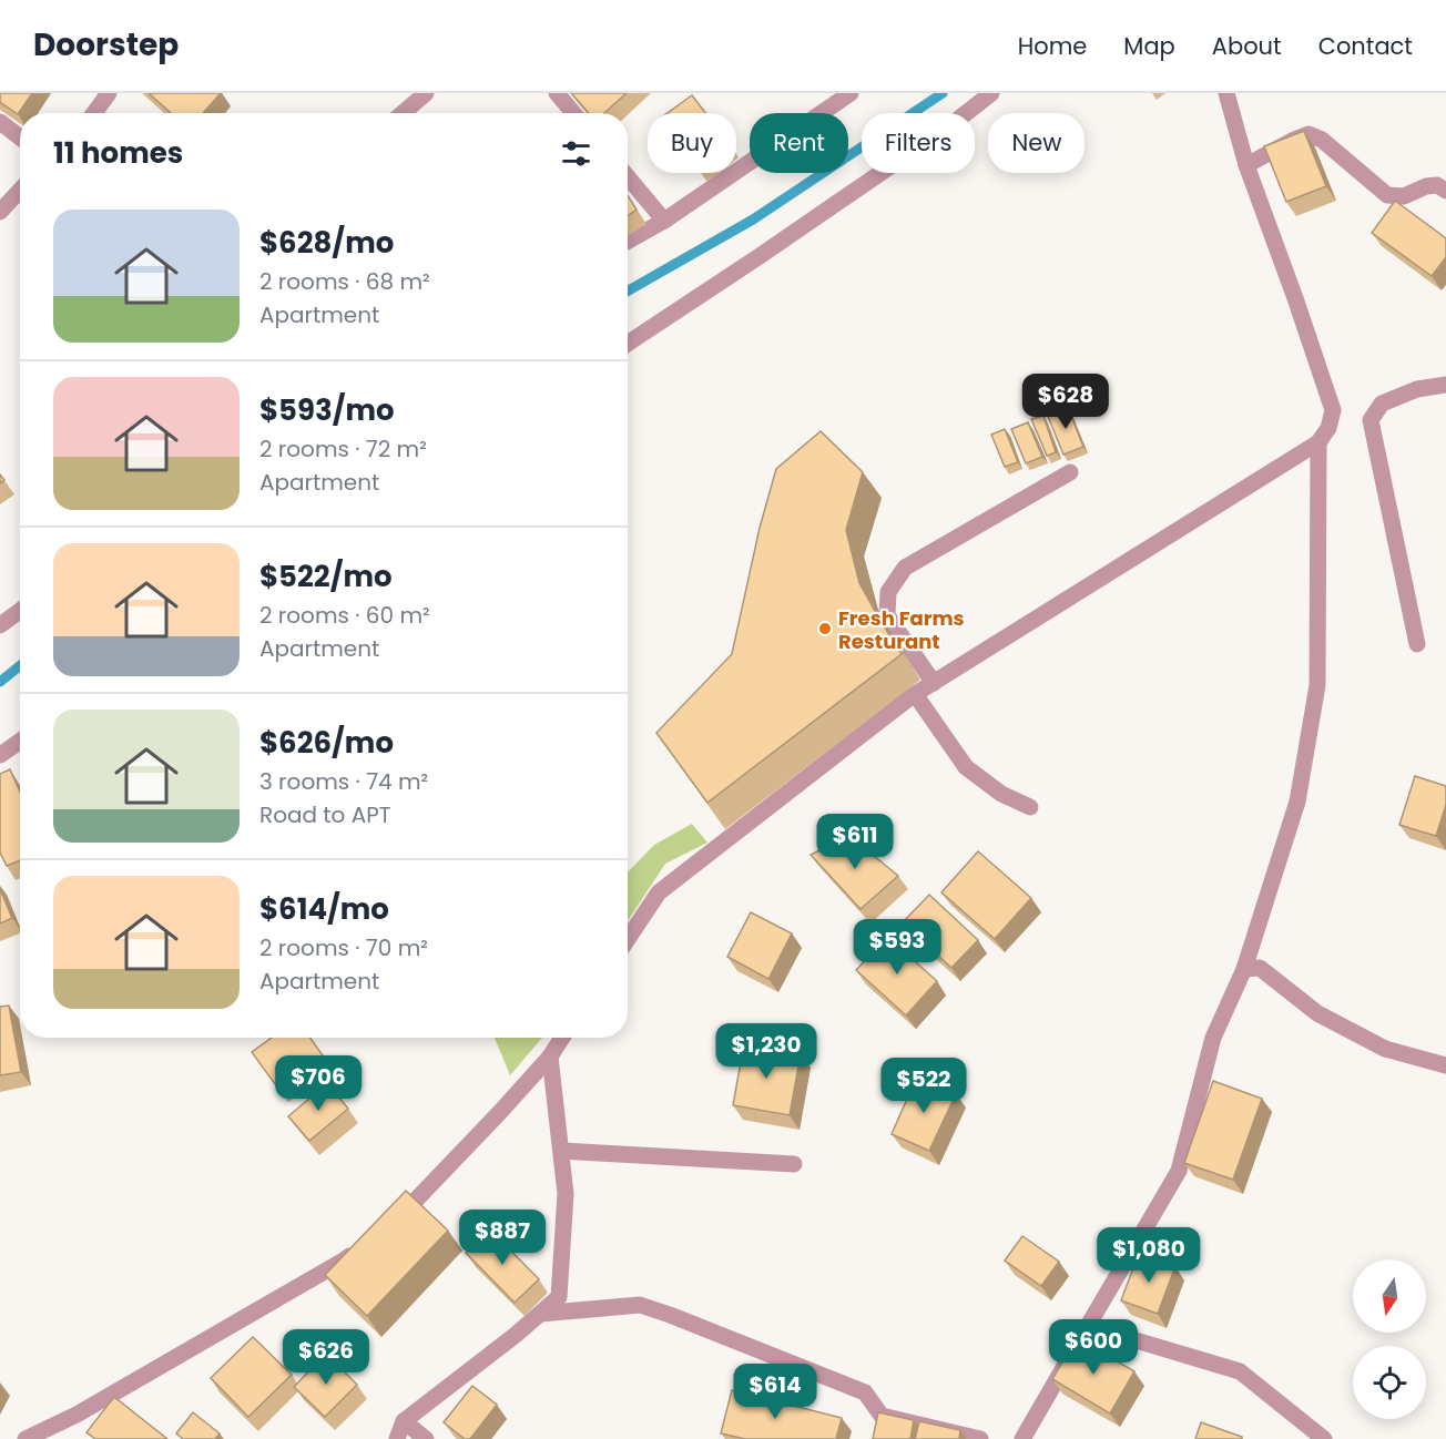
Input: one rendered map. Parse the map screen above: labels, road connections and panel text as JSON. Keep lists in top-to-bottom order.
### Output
{
  "places": ["Fresh Farms Resturant"],
  "north": "bottom",
  "page": {
    "header": "Doorstep",
    "nav": [
      "Home",
      "Map",
      "About",
      "Contact"
    ],
    "chip": [
      "Buy",
      "Rent",
      "Filters",
      "New"
    ],
    "heading": "11 homes",
    "list": [
      {
        "name": "$628/mo",
        "note": "2 rooms · 68 m² · Apartment"
      },
      {
        "name": "$593/mo",
        "note": "2 rooms · 72 m² · Apartment"
      },
      {
        "name": "$522/mo",
        "note": "2 rooms · 60 m² · Apartment"
      },
      {
        "name": "$626/mo",
        "note": "3 rooms · 74 m² · Road to APT"
      },
      {
        "name": "$614/mo",
        "note": "2 rooms · 70 m² · Apartment"
      }
    ],
    "price": [
      "$628",
      "$611",
      "$593",
      "$1,230",
      "$706",
      "$522",
      "$887",
      "$1,080",
      "$600",
      "$626",
      "$614"
    ]
  }
}
